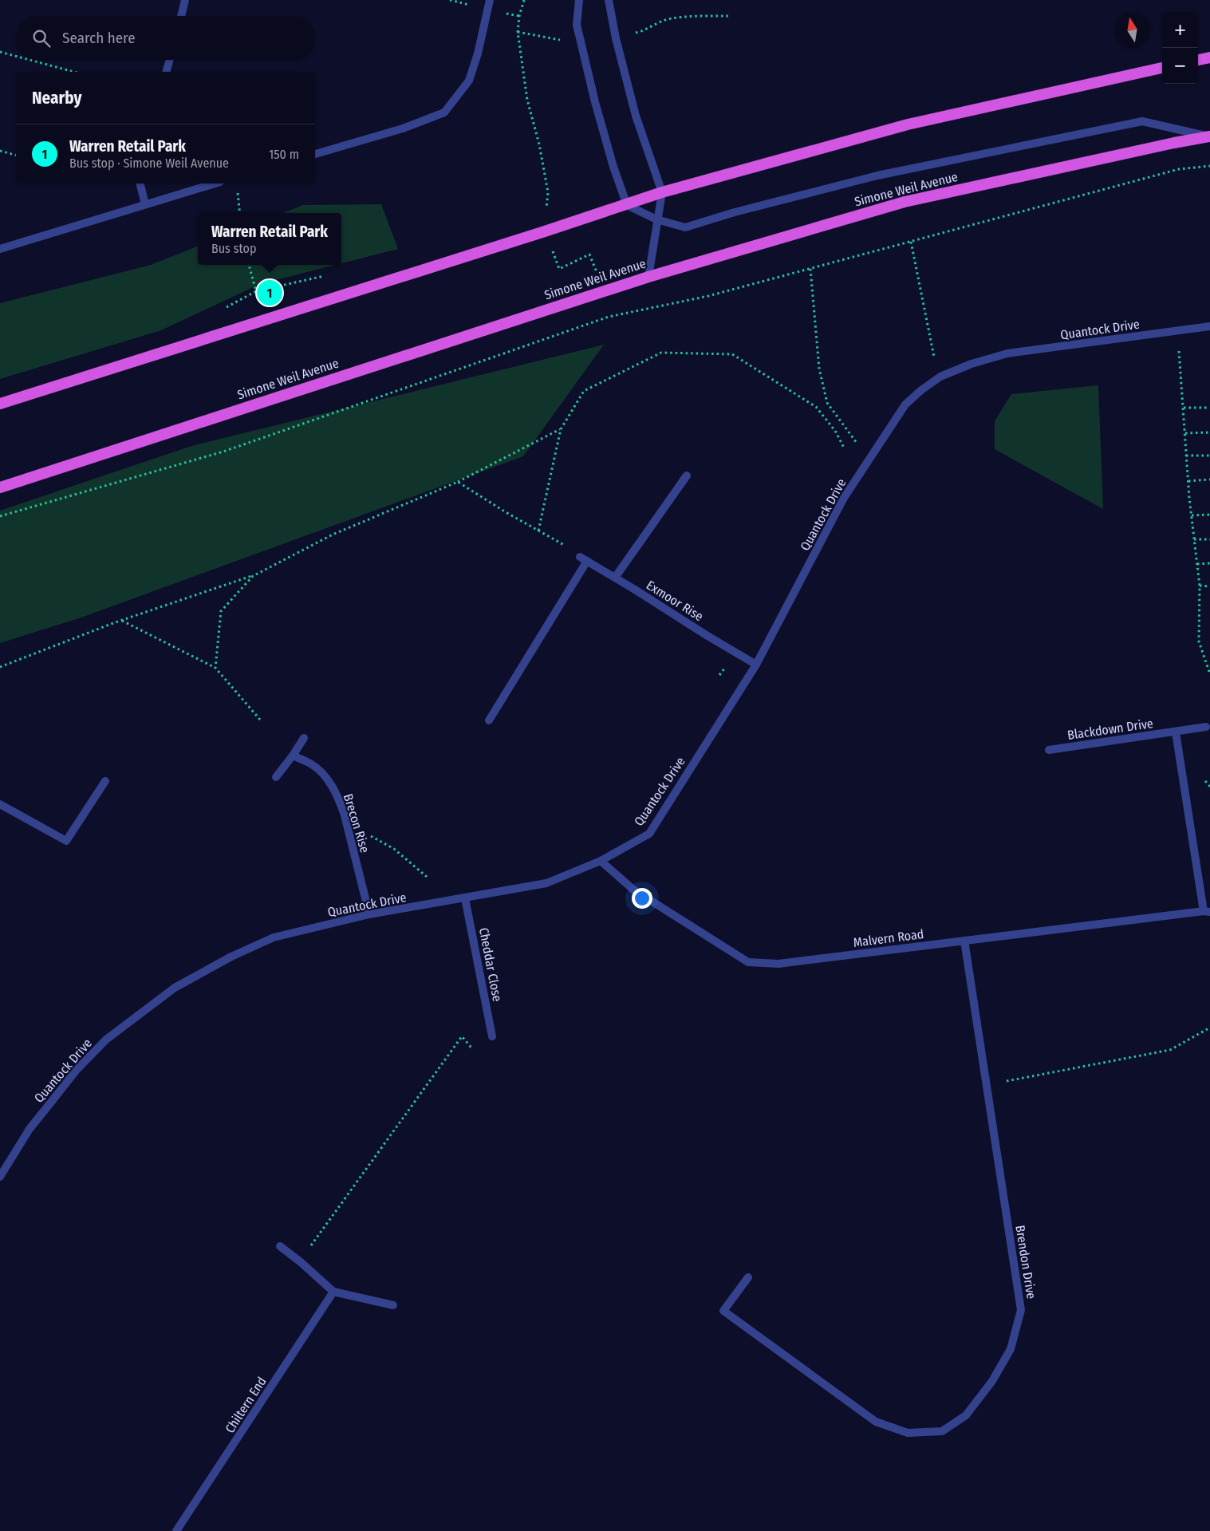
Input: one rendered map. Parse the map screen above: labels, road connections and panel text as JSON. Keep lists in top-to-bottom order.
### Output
{
  "streets": {
    "highway": ["Simone Weil Avenue"],
    "street": [
      "Quantock Drive",
      "Exmoor Rise",
      "Blackdown Drive",
      "Brecon Rise",
      "Malvern Road",
      "Cheddar Close",
      "Brendon Drive",
      "Chiltern End"
    ]
  },
  "crossings": [
    ["Quantock Drive", "Exmoor Rise"],
    ["Quantock Drive", "Brecon Rise"],
    ["Quantock Drive", "Malvern Road"],
    ["Quantock Drive", "Cheddar Close"],
    ["Malvern Road", "Brendon Drive"]
  ],
  "north": "top",
  "page": {
    "map_buttons": ["+", "−"],
    "search": "Search here",
    "heading": "Nearby",
    "list": [
      {
        "mark": "1",
        "name": "Warren Retail Park",
        "note": "Bus stop · Simone Weil Avenue",
        "value": "150 m"
      }
    ],
    "popup": ["Warren Retail Park", "Bus stop"],
    "pins": "1"
  }
}
